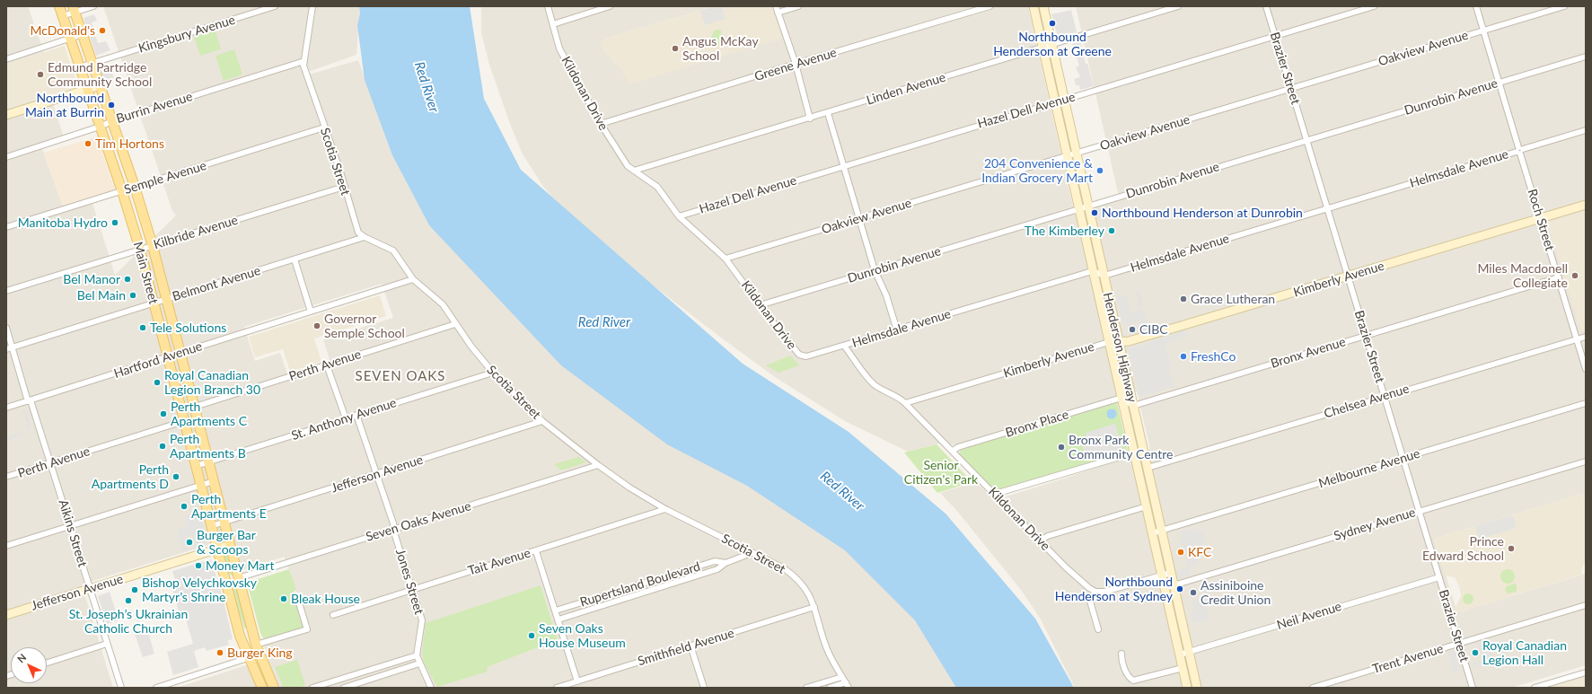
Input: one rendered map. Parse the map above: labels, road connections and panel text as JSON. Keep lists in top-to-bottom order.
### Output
{
  "streets": {
    "main road": [
      "Main Street",
      "Kimberly Avenue",
      "Henderson Highway",
      "Jefferson Avenue"
    ],
    "street": [
      "Kingsbury Avenue",
      "Oakview Avenue",
      "Greene Avenue",
      "Brazier Street",
      "Linden Avenue",
      "Kildonan Drive",
      "Dunrobin Avenue",
      "Burrin Avenue",
      "Hazel Dell Avenue",
      "Scotia Street",
      "Helmsdale Avenue",
      "Semple Avenue",
      "Roch Street",
      "Kilbride Avenue",
      "Belmont Avenue",
      "Bronx Avenue",
      "Hartford Avenue",
      "Perth Avenue",
      "Chelsea Avenue",
      "St. Anthony Avenue",
      "Bronx Place",
      "Melbourne Avenue",
      "Seven Oaks Avenue",
      "Sydney Avenue",
      "Aikins Street",
      "Tait Avenue",
      "Jones Street",
      "Rupertsland Boulevard",
      "Neil Avenue",
      "Smithfield Avenue",
      "Trent Avenue"
    ]
  },
  "crossings": [
    ["Kingsbury Avenue", "Main Street"],
    ["Oakview Avenue", "Brazier Street"],
    ["Oakview Avenue", "Kildonan Drive"],
    ["Oakview Avenue", "Roch Street"],
    ["Oakview Avenue", "Henderson Highway"],
    ["Greene Avenue", "Kildonan Drive"],
    ["Brazier Street", "Dunrobin Avenue"],
    ["Brazier Street", "Hazel Dell Avenue"],
    ["Brazier Street", "Helmsdale Avenue"],
    ["Brazier Street", "Kimberly Avenue"],
    ["Brazier Street", "Bronx Avenue"],
    ["Brazier Street", "Chelsea Avenue"],
    ["Brazier Street", "Melbourne Avenue"],
    ["Brazier Street", "Sydney Avenue"],
    ["Brazier Street", "Neil Avenue"],
    ["Brazier Street", "Trent Avenue"],
    ["Linden Avenue", "Kildonan Drive"],
    ["Linden Avenue", "Henderson Highway"],
    ["Kildonan Drive", "Dunrobin Avenue"],
    ["Kildonan Drive", "Hazel Dell Avenue"],
    ["Kildonan Drive", "Helmsdale Avenue"],
    ["Kildonan Drive", "Kimberly Avenue"],
    ["Kildonan Drive", "Bronx Place"],
    ["Dunrobin Avenue", "Roch Street"],
    ["Dunrobin Avenue", "Henderson Highway"],
    ["Burrin Avenue", "Scotia Street"],
    ["Burrin Avenue", "Main Street"],
    ["Hazel Dell Avenue", "Henderson Highway"],
    ["Scotia Street", "Semple Avenue"],
    ["Scotia Street", "Kilbride Avenue"],
    ["Scotia Street", "Belmont Avenue"],
    ["Scotia Street", "Hartford Avenue"],
    ["Scotia Street", "Perth Avenue"],
    ["Scotia Street", "St. Anthony Avenue"],
    ["Scotia Street", "Jefferson Avenue"],
    ["Scotia Street", "Seven Oaks Avenue"],
    ["Scotia Street", "Tait Avenue"],
    ["Scotia Street", "Rupertsland Boulevard"],
    ["Scotia Street", "Smithfield Avenue"],
    ["Helmsdale Avenue", "Roch Street"],
    ["Helmsdale Avenue", "Henderson Highway"],
    ["Semple Avenue", "Main Street"],
    ["Roch Street", "Kimberly Avenue"],
    ["Roch Street", "Bronx Avenue"],
    ["Roch Street", "Chelsea Avenue"],
    ["Kilbride Avenue", "Main Street"],
    ["Main Street", "Belmont Avenue"],
    ["Main Street", "Hartford Avenue"],
    ["Main Street", "Perth Avenue"],
    ["Main Street", "St. Anthony Avenue"],
    ["Main Street", "Jefferson Avenue"],
    ["Main Street", "Seven Oaks Avenue"],
    ["Kimberly Avenue", "Henderson Highway"],
    ["Belmont Avenue", "Aikins Street"],
    ["Henderson Highway", "Bronx Avenue"],
    ["Henderson Highway", "Chelsea Avenue"],
    ["Henderson Highway", "Bronx Place"],
    ["Henderson Highway", "Melbourne Avenue"],
    ["Henderson Highway", "Sydney Avenue"],
    ["Henderson Highway", "Neil Avenue"],
    ["Hartford Avenue", "Aikins Street"],
    ["Perth Avenue", "Aikins Street"],
    ["St. Anthony Avenue", "Jones Street"],
    ["Jefferson Avenue", "Aikins Street"],
    ["Jefferson Avenue", "Jones Street"],
    ["Seven Oaks Avenue", "Jones Street"],
    ["Tait Avenue", "Jones Street"]
  ],
  "districts": ["SEVEN OAKS"],
  "water": ["Red River"],
  "parks": ["Senior Citizen's Park"],
  "places": [
    "Northbound Henderson at Greene",
    "McDonald's",
    "Angus McKay School",
    "Edmund Partridge Community School",
    "Northbound Main at Burrin",
    "Tim Hortons",
    "204 Convenience & Indian Grocery Mart",
    "Northbound Henderson at Dunrobin",
    "Manitoba Hydro",
    "The Kimberley",
    "Miles Macdonell Collegiate",
    "Bel Manor",
    "Bel Main",
    "Grace Lutheran",
    "Governor Semple School",
    "Tele Solutions",
    "CIBC",
    "FreshCo",
    "Royal Canadian Legion Branch 30",
    "Perth Apartments C",
    "Perth Apartments B",
    "Bronx Park Community Centre",
    "Perth Apartments D",
    "Perth Apartments E",
    "Burger Bar & Scoops",
    "Prince Edward School",
    "KFC",
    "Money Mart",
    "Northbound Henderson at Sydney",
    "Bishop Velychkovsky Martyr’s Shrine",
    "Assiniboine Credit Union",
    "Bleak House",
    "St. Joseph’s Ukrainian Catholic Church",
    "Seven Oaks House Museum",
    "Burger King",
    "Royal Canadian Legion Hall"
  ],
  "north": "top left"
}
